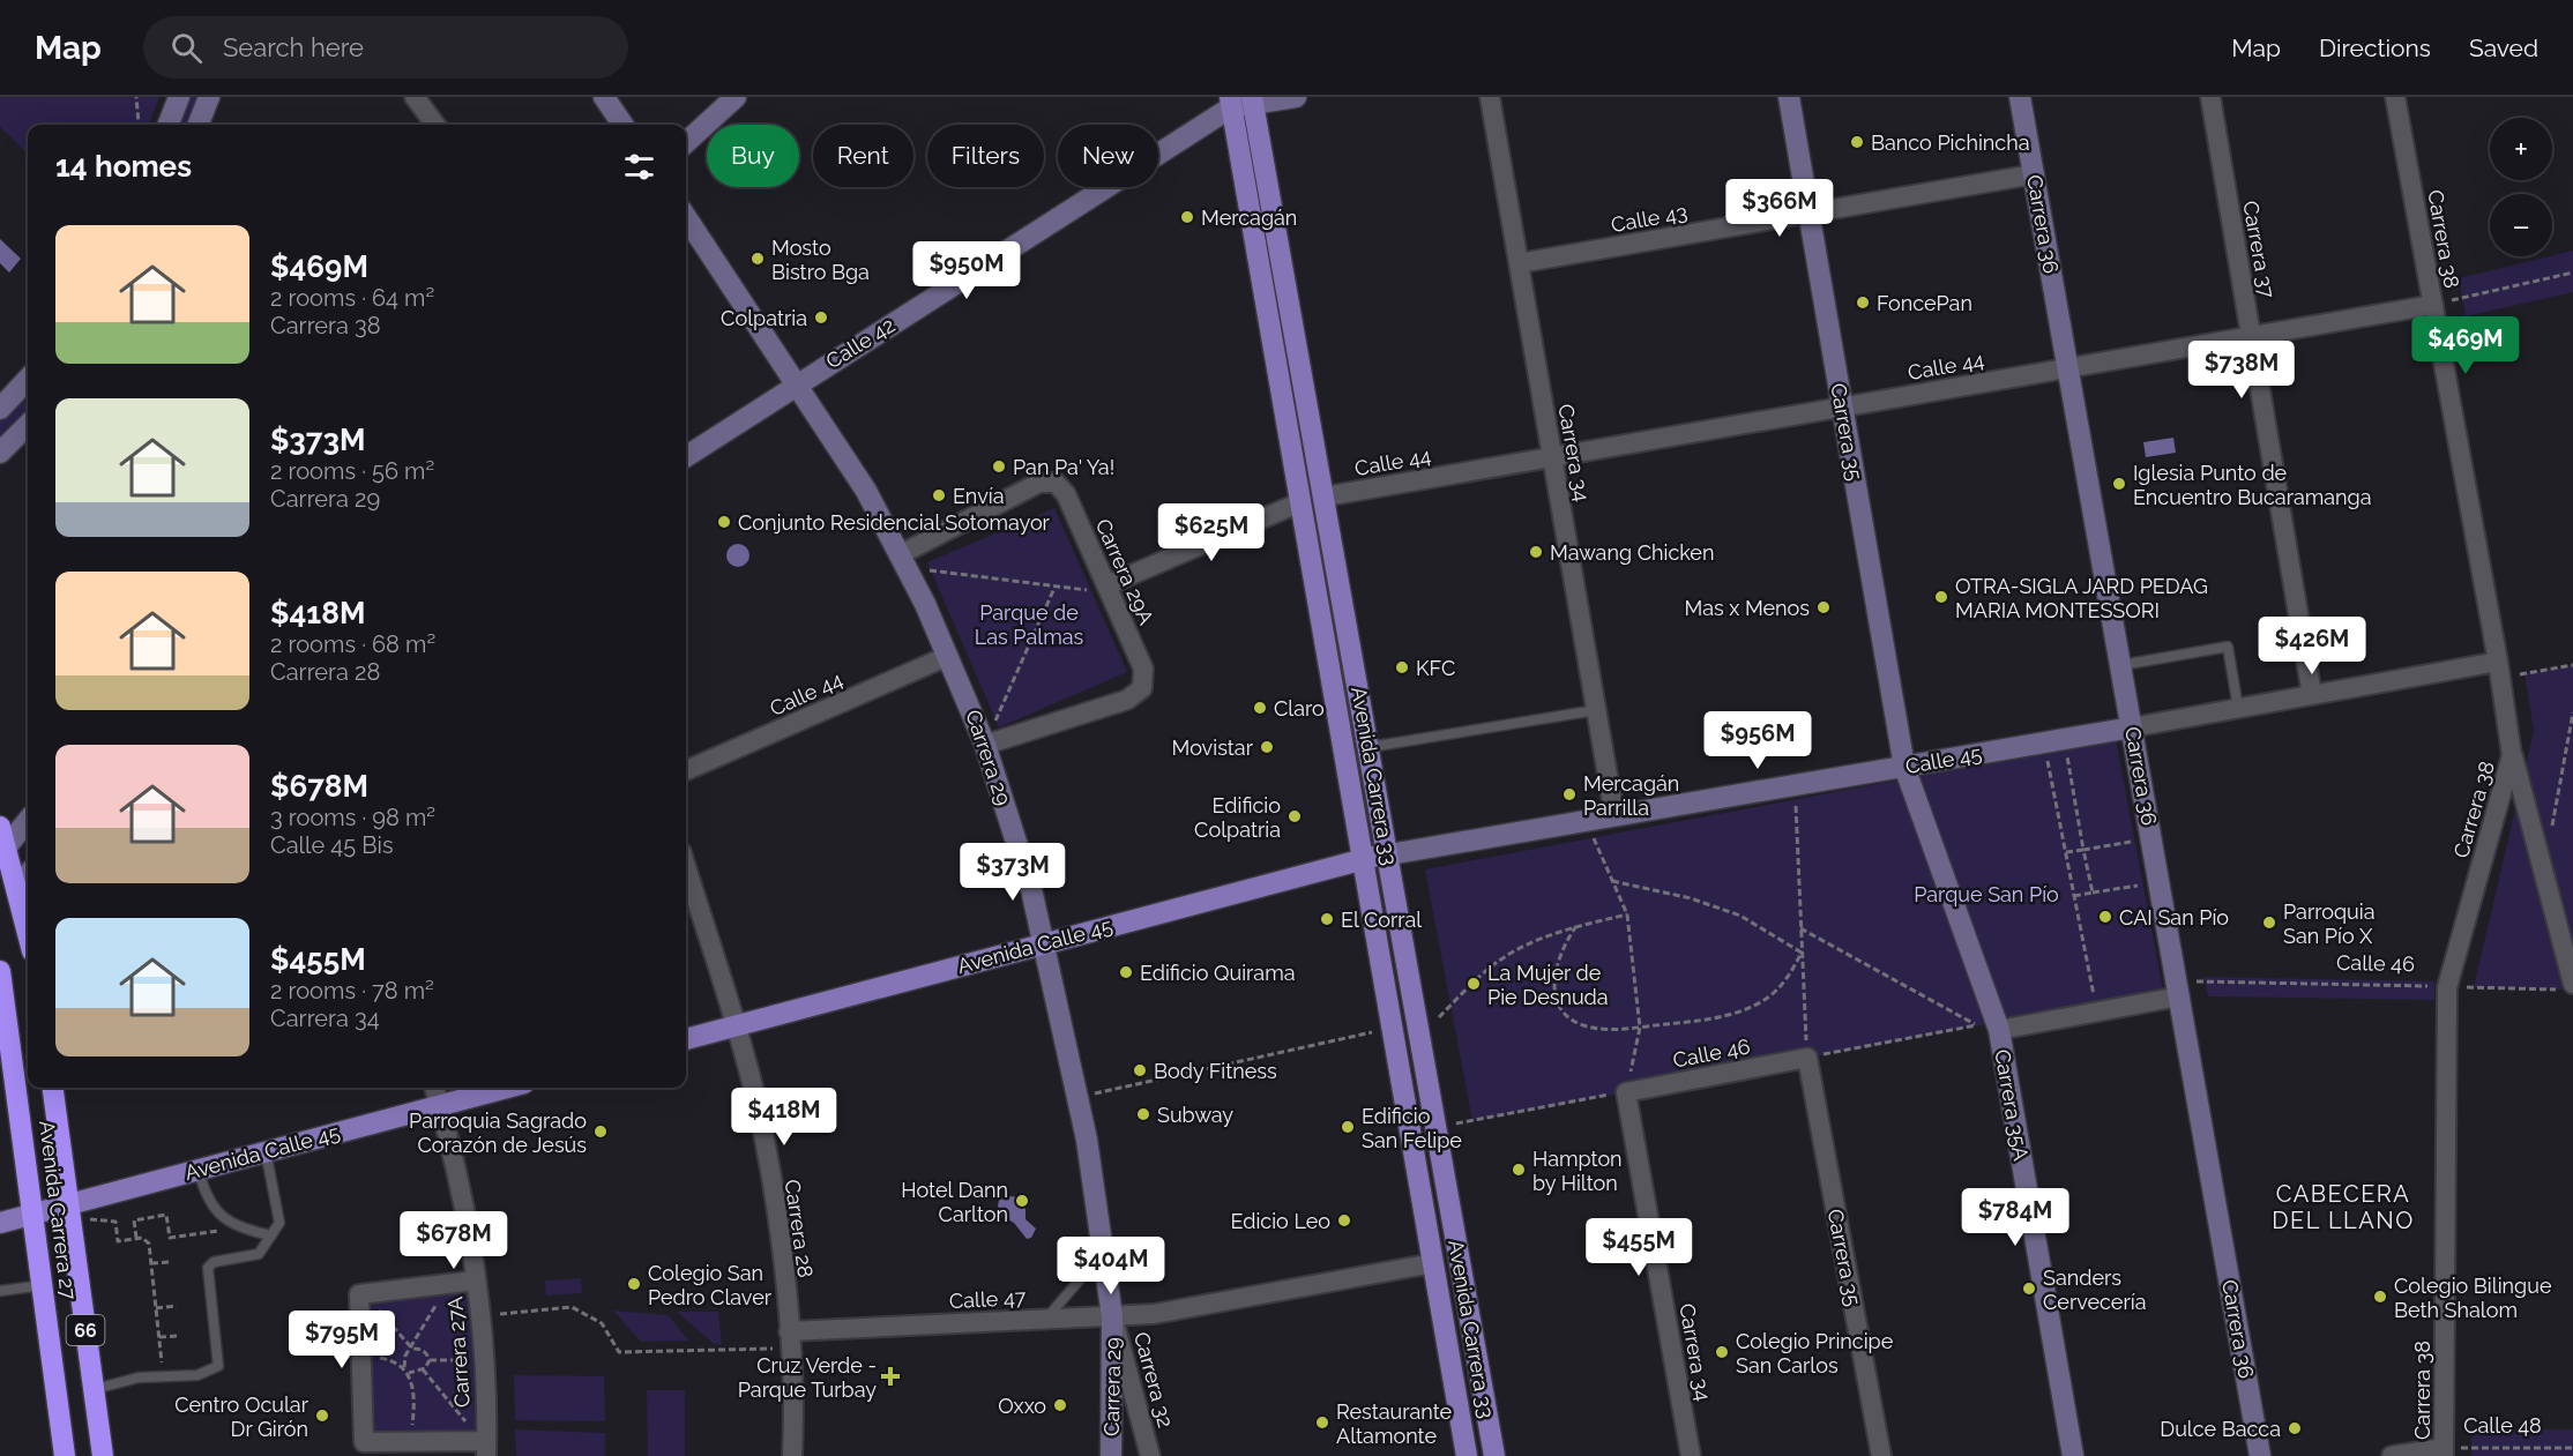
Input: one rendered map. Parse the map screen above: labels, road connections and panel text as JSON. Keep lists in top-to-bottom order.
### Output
{
  "streets": {
    "highway": ["Avenida Carrera 27", "66"],
    "main road": ["Avenida Carrera 33", "Avenida Calle 45"],
    "street": [
      "Calle 43",
      "Carrera 36",
      "Carrera 38",
      "Carrera 37",
      "Calle 42",
      "Calle 44",
      "Carrera 35",
      "Carrera 34",
      "Carrera 29A",
      "Carrera 29",
      "Calle 45",
      "Calle 46",
      "Carrera 35A",
      "Carrera 28",
      "Calle 47",
      "Carrera 27A",
      "Carrera 32",
      "Calle 48"
    ]
  },
  "crossings": [
    ["Calle 43", "Carrera 36"],
    ["Calle 43", "Carrera 35"],
    ["Calle 43", "Carrera 34"],
    ["Carrera 36", "Calle 44"],
    ["Carrera 36", "Calle 45"],
    ["Carrera 36", "Calle 46"],
    ["Carrera 38", "Calle 44"],
    ["Carrera 38", "Calle 45"],
    ["Carrera 38", "Calle 46"],
    ["Carrera 38", "Calle 48"],
    ["Carrera 37", "Calle 44"],
    ["Carrera 37", "Calle 45"],
    ["Calle 42", "Carrera 29"],
    ["Calle 42", "Avenida Carrera 33"],
    ["Calle 44", "Carrera 35"],
    ["Calle 44", "Carrera 34"],
    ["Calle 44", "Carrera 29"],
    ["Calle 44", "Avenida Carrera 33"],
    ["Carrera 35", "Calle 45"],
    ["Carrera 35", "Calle 46"],
    ["Carrera 35", "Carrera 35A"],
    ["Carrera 34", "Calle 45"],
    ["Carrera 34", "Calle 46"],
    ["Carrera 29A", "Carrera 29"],
    ["Carrera 29", "Avenida Calle 45"],
    ["Carrera 29", "Calle 47"],
    ["Carrera 29", "Carrera 32"],
    ["Calle 45", "Avenida Carrera 33"],
    ["Calle 45", "Avenida Calle 45"],
    ["Calle 45", "Carrera 35A"],
    ["Avenida Carrera 33", "Avenida Calle 45"],
    ["Avenida Carrera 33", "Calle 47"],
    ["Avenida Calle 45", "Avenida Carrera 27"],
    ["Avenida Calle 45", "Carrera 28"],
    ["Avenida Calle 45", "Carrera 27A"],
    ["Carrera 28", "Calle 47"],
    ["Calle 47", "Carrera 32"]
  ],
  "districts": ["CABECERA DEL LLANO"],
  "parks": ["Parque de Las Palmas", "Parque San Pío"],
  "places": {
    "other": [
      "Banco Pichincha",
      "Mercagán",
      "Mosto Bistro Bga",
      "FoncePan",
      "Colpatria",
      "Pan Pa' Ya!",
      "Iglesia Punto de Encuentro Bucaramanga",
      "Envía",
      "Conjunto Residencial Sotomayor",
      "Mawang Chicken",
      "OTRA-SIGLA JARD PEDAG MARIA MONTESSORI",
      "Mas x Menos",
      "KFC",
      "Claro",
      "Movistar",
      "Mercagán Parrilla",
      "Edificio Colpatria",
      "CAI San Pío",
      "El Corral",
      "Parroquia San Pío X",
      "Edificio Quirama",
      "La Mujer de Pie Desnuda",
      "Body Fitness",
      "Subway",
      "Edificio San Felipe",
      "Parroquia Sagrado Corazón de Jesús",
      "Hampton by Hilton",
      "Hotel Dann Carlton",
      "Edicio Leo",
      "Colegio San Pedro Claver",
      "Sanders Cervecería",
      "Colegio Bilingue Beth Shalom",
      "Colegio Principe San Carlos",
      "Oxxo",
      "Centro Ocular Dr Girón",
      "Restaurante Altamonte",
      "Dulce Bacca"
    ],
    "health": ["Cruz Verde - Parque Turbay"]
  },
  "page": {
    "header": "Map",
    "search": "Search here",
    "nav": ["Map", "Directions", "Saved"],
    "map_buttons": ["+", "−"],
    "chip": [
      "Buy",
      "Rent",
      "Filters",
      "New"
    ],
    "heading": "14 homes",
    "price": [
      "$366M",
      "$950M",
      "$469M",
      "$738M",
      "$625M",
      "$426M",
      "$956M",
      "$373M",
      "$418M",
      "$784M",
      "$678M",
      "$455M",
      "$404M",
      "$795M"
    ],
    "list": [
      {
        "name": "$469M",
        "note": "2 rooms · 64 m² · Carrera 38"
      },
      {
        "name": "$373M",
        "note": "2 rooms · 56 m² · Carrera 29"
      },
      {
        "name": "$418M",
        "note": "2 rooms · 68 m² · Carrera 28"
      },
      {
        "name": "$678M",
        "note": "3 rooms · 98 m² · Calle 45 Bis"
      },
      {
        "name": "$455M",
        "note": "2 rooms · 78 m² · Carrera 34"
      }
    ]
  }
}
